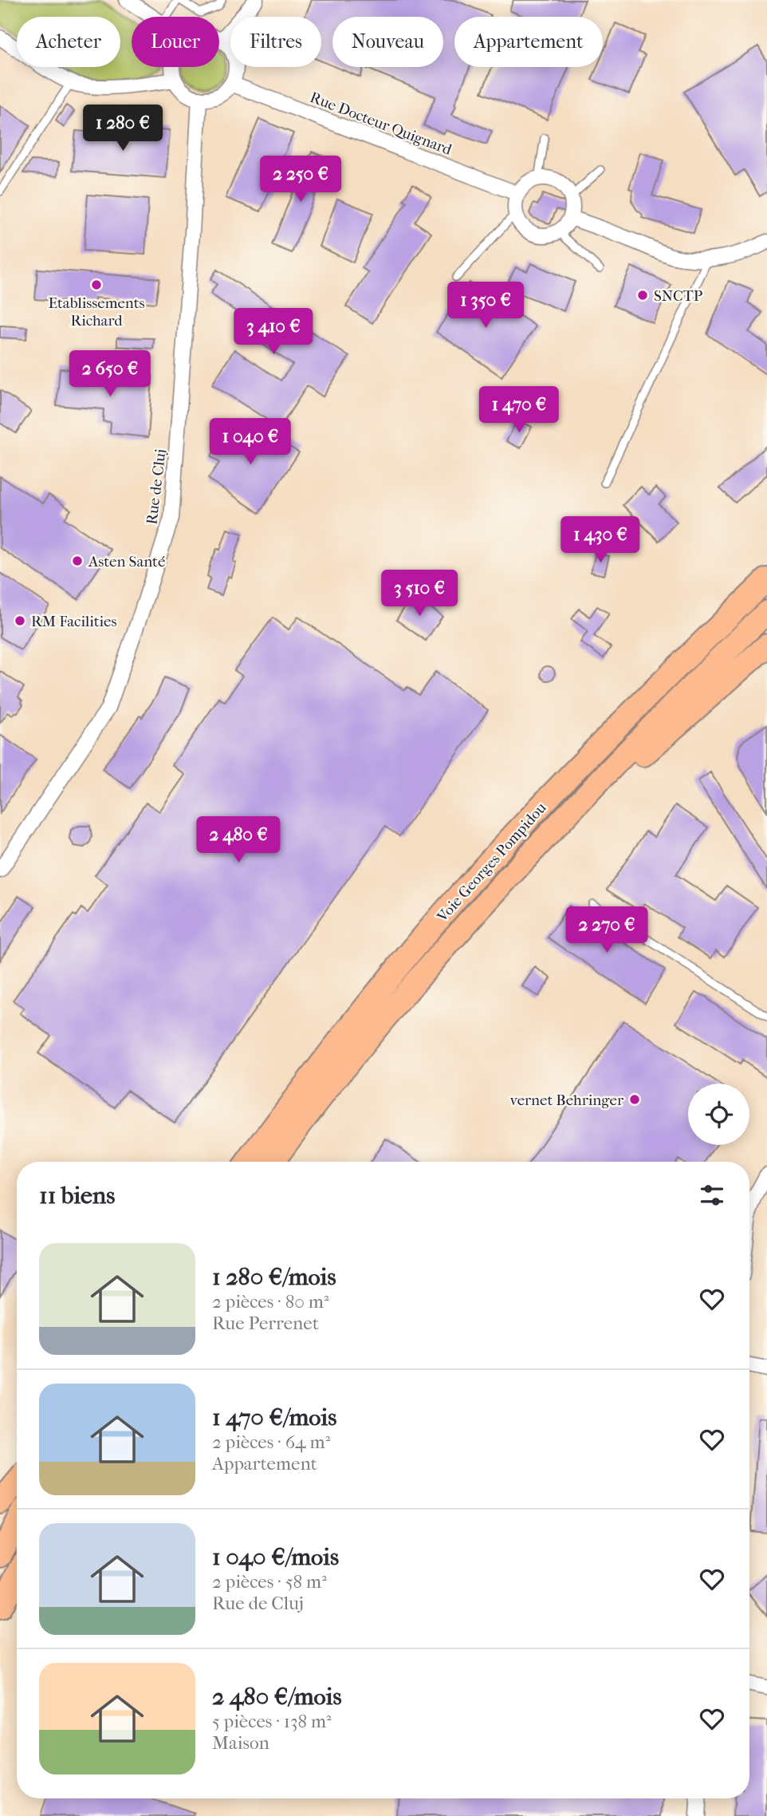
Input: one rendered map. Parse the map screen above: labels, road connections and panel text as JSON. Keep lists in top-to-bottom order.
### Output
{
  "streets": {
    "highway": ["Voie Georges Pompidou"],
    "street": ["Rue Docteur Quignard", "Rue de Cluj"]
  },
  "places": [
    "Etablissements Richard",
    "SNCTP",
    "Asten Santé",
    "RM Facilities",
    "vernet Behringer"
  ],
  "page": {
    "chip": [
      "Acheter",
      "Louer",
      "Filtres",
      "Nouveau",
      "Appartement"
    ],
    "price": [
      "1 280 €",
      "2 250 €",
      "1 350 €",
      "3 410 €",
      "2 650 €",
      "1 470 €",
      "1 040 €",
      "1 430 €",
      "3 510 €",
      "2 480 €",
      "2 270 €"
    ],
    "heading": "11 biens",
    "list": [
      {
        "name": "1 280 €/mois",
        "note": "2 pièces · 80 m² · Rue Perrenet"
      },
      {
        "name": "1 470 €/mois",
        "note": "2 pièces · 64 m² · Appartement"
      },
      {
        "name": "1 040 €/mois",
        "note": "2 pièces · 58 m² · Rue de Cluj"
      },
      {
        "name": "2 480 €/mois",
        "note": "5 pièces · 138 m² · Maison"
      }
    ]
  }
}
